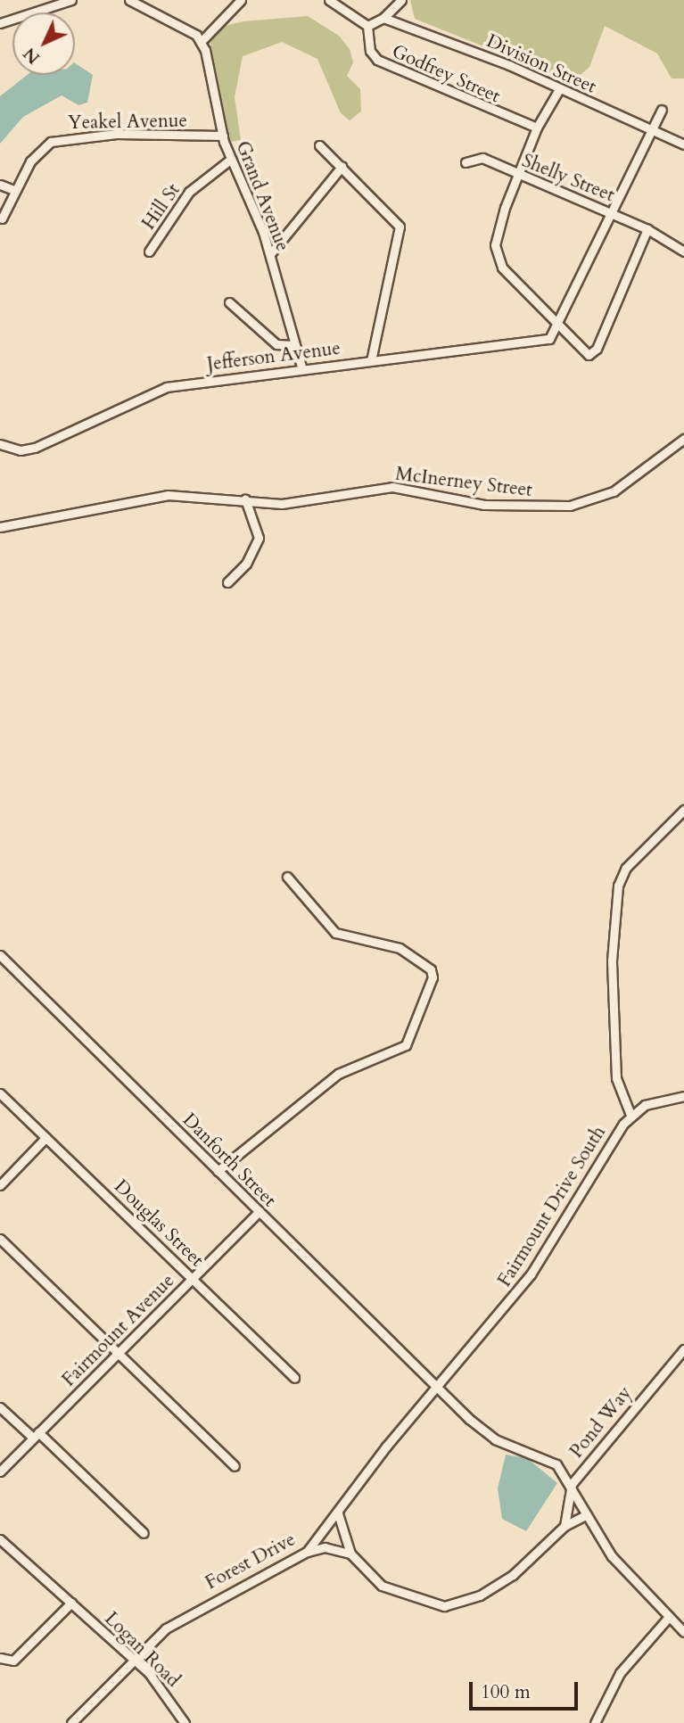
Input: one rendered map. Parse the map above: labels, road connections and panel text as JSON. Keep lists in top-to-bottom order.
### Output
{
  "streets": {
    "street": [
      "Division Street",
      "Godfrey Street",
      "Yeakel Avenue",
      "Shelly Street",
      "Grand Avenue",
      "Hill St",
      "Jefferson Avenue",
      "McInerney Street",
      "Danforth Street",
      "Fairmount Drive South",
      "Douglas Street",
      "Fairmount Avenue",
      "Pond Way",
      "Forest Drive",
      "Logan Road"
    ]
  },
  "crossings": [
    ["Division Street", "Godfrey Street"],
    ["Yeakel Avenue", "Grand Avenue"],
    ["Grand Avenue", "Hill St"],
    ["Grand Avenue", "Jefferson Avenue"],
    ["Danforth Street", "Fairmount Drive South"],
    ["Danforth Street", "Fairmount Avenue"],
    ["Danforth Street", "Pond Way"],
    ["Danforth Street", "Forest Drive"],
    ["Fairmount Drive South", "Forest Drive"],
    ["Douglas Street", "Fairmount Avenue"],
    ["Forest Drive", "Logan Road"]
  ],
  "scale_bar": "100 m",
  "north": "bottom left"
}
